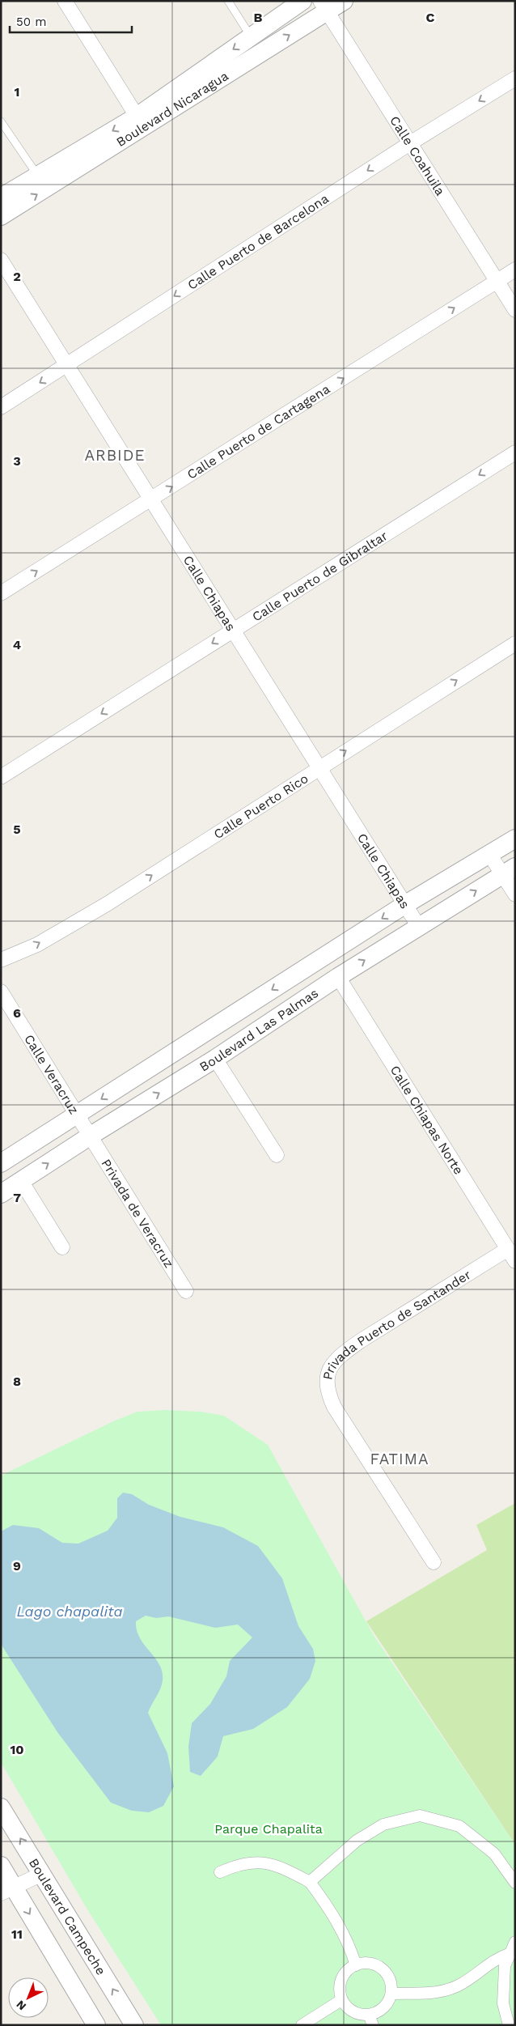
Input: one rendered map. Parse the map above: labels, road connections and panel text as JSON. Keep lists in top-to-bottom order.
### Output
{
  "streets": {
    "street": [
      "Boulevard Nicaragua",
      "Calle Coahuila",
      "Calle Puerto de Barcelona",
      "Calle Puerto de Cartagena",
      "Calle Puerto de Gibraltar",
      "Calle Chiapas",
      "Calle Puerto Rico",
      "Boulevard Las Palmas",
      "Calle Veracruz",
      "Calle Chiapas Norte",
      "Privada de Veracruz",
      "Privada Puerto de Santander",
      "Boulevard Campeche"
    ]
  },
  "crossings": [
    ["Boulevard Nicaragua", "Calle Coahuila"],
    ["Calle Coahuila", "Calle Puerto de Barcelona"],
    ["Calle Coahuila", "Calle Puerto de Cartagena"],
    ["Calle Puerto de Barcelona", "Calle Chiapas"],
    ["Calle Puerto de Cartagena", "Calle Chiapas"],
    ["Calle Puerto de Gibraltar", "Calle Chiapas"],
    ["Calle Chiapas", "Calle Puerto Rico"],
    ["Calle Chiapas", "Boulevard Las Palmas"],
    ["Boulevard Las Palmas", "Calle Veracruz"],
    ["Boulevard Las Palmas", "Calle Chiapas Norte"],
    ["Boulevard Las Palmas", "Privada de Veracruz"],
    ["Calle Veracruz", "Privada de Veracruz"],
    ["Calle Chiapas Norte", "Privada Puerto de Santander"]
  ],
  "one_way": [
    "Calle Puerto de Barcelona",
    "Calle Puerto de Cartagena",
    "Calle Puerto de Gibraltar",
    "Calle Puerto Rico"
  ],
  "districts": ["ARBIDE", "FATIMA"],
  "water": ["Lago chapalita"],
  "parks": ["Parque Chapalita"],
  "scale_bar": "50 m",
  "north": "bottom left",
  "grid": {
    "columns": ["B", "C"],
    "rows": [
      "1",
      "2",
      "3",
      "4",
      "5",
      "6",
      "7",
      "8",
      "9",
      "10",
      "11"
    ]
  }
}
